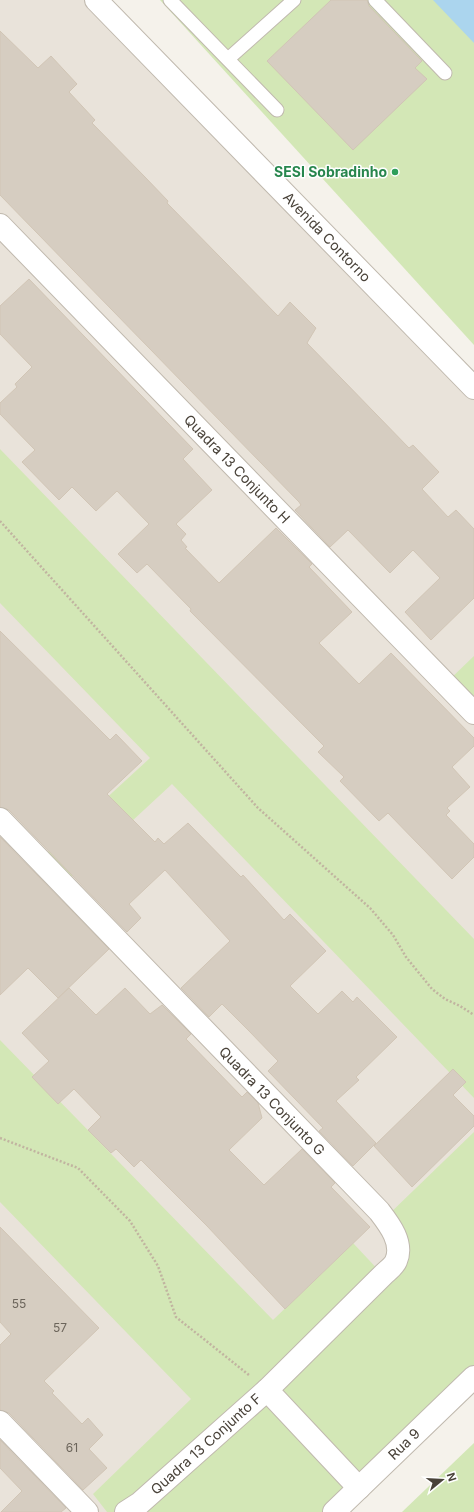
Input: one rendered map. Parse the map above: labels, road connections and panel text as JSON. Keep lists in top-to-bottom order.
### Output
{
  "streets": {
    "street": [
      "Avenida Contorno",
      "Quadra 13 Conjunto H",
      "Quadra 13 Conjunto G",
      "Quadra 13 Conjunto F",
      "Rua 9"
    ]
  },
  "crossings": [
    ["Quadra 13 Conjunto G", "Quadra 13 Conjunto F"]
  ],
  "places": ["SESI Sobradinho"],
  "house_numbers": ["55", "57", "61"],
  "north": "right"
}
